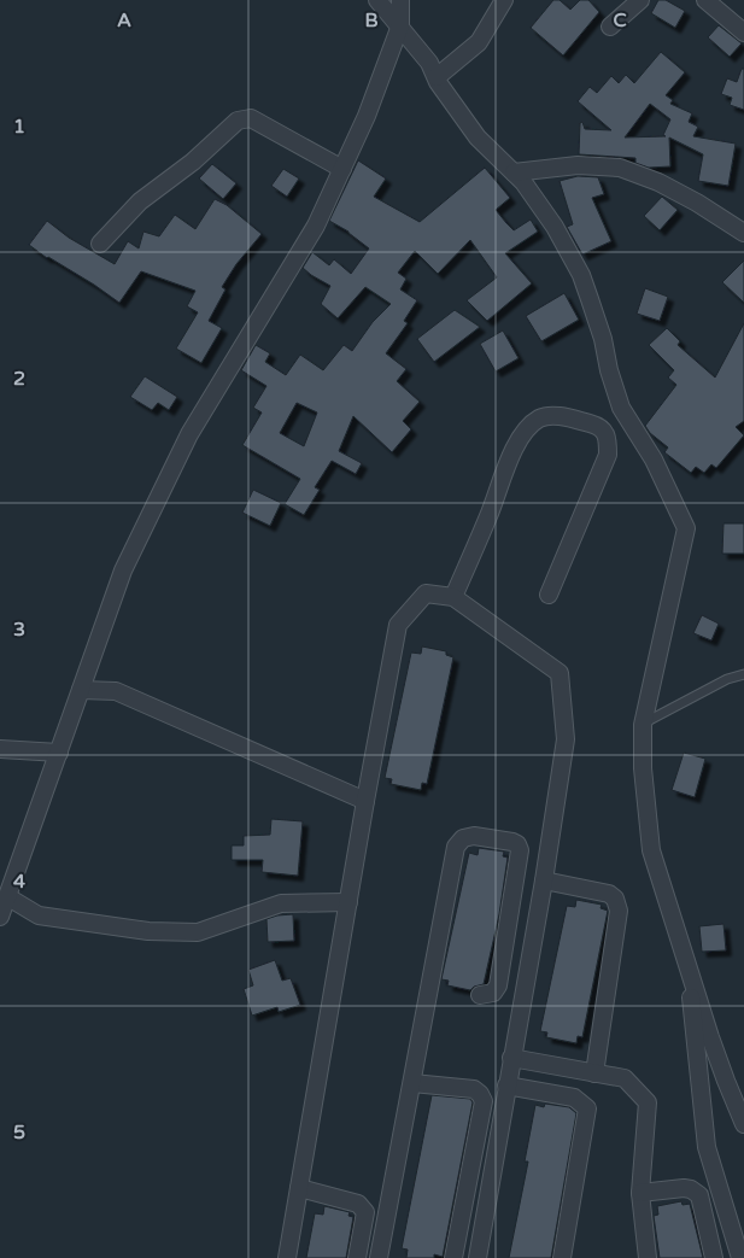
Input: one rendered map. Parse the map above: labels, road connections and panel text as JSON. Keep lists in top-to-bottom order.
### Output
{
  "grid": {
    "columns": ["A", "B", "C"],
    "rows": [
      "1",
      "2",
      "3",
      "4",
      "5"
    ]
  }
}
